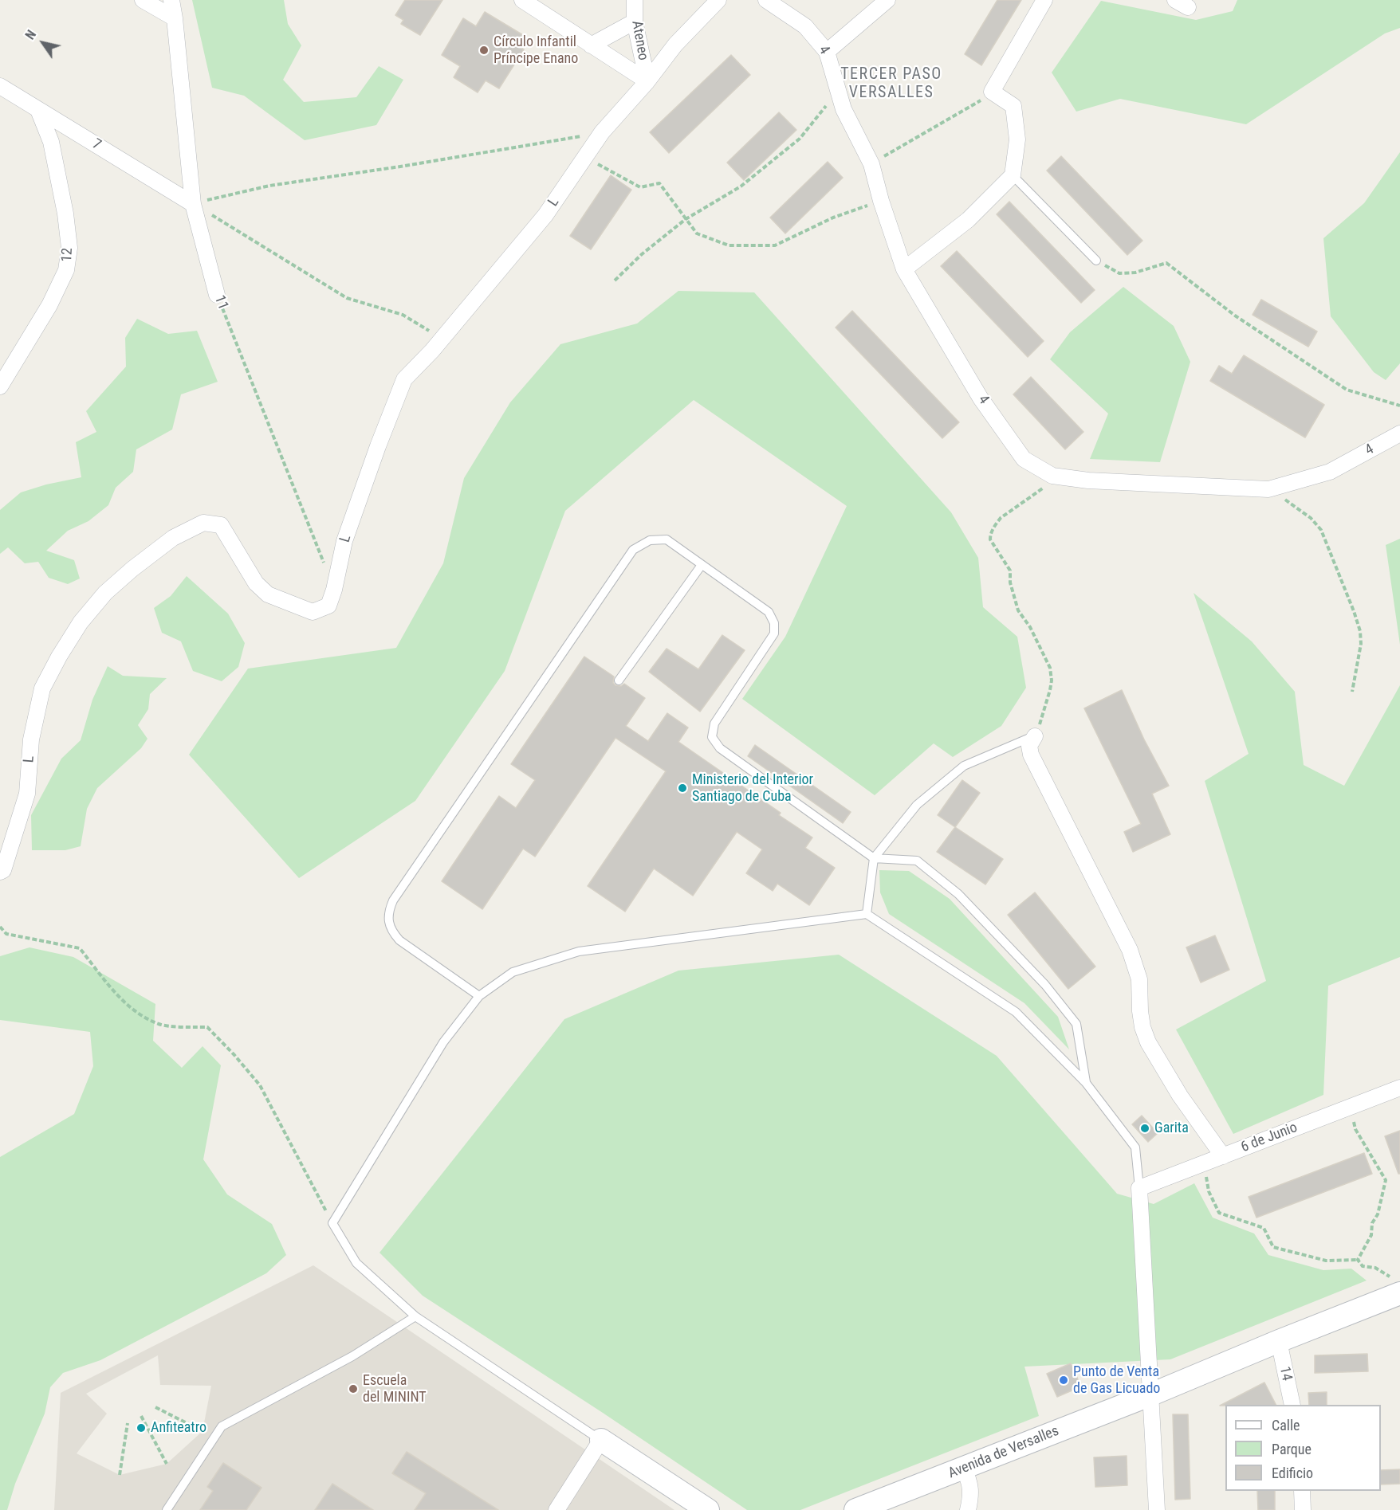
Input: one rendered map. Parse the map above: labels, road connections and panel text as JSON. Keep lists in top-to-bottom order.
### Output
{
  "streets": {
    "street": [
      "Ateneo",
      "4",
      "7",
      "L",
      "12",
      "11",
      "6 de Junio",
      "14",
      "Avenida de Versalles"
    ]
  },
  "crossings": [
    ["Ateneo", "L"],
    ["7", "12"],
    ["7", "11"],
    ["14", "Avenida de Versalles"]
  ],
  "districts": ["TERCER PASO VERSALLES"],
  "places": [
    "Círculo Infantil Príncipe Enano",
    "Ministerio del Interior Santiago de Cuba",
    "Garita",
    "Punto de Venta de Gas Licuado",
    "Escuela del MININT",
    "Anfiteatro"
  ],
  "legend": ["Calle", "Parque", "Edificio"],
  "north": "top left"
}
